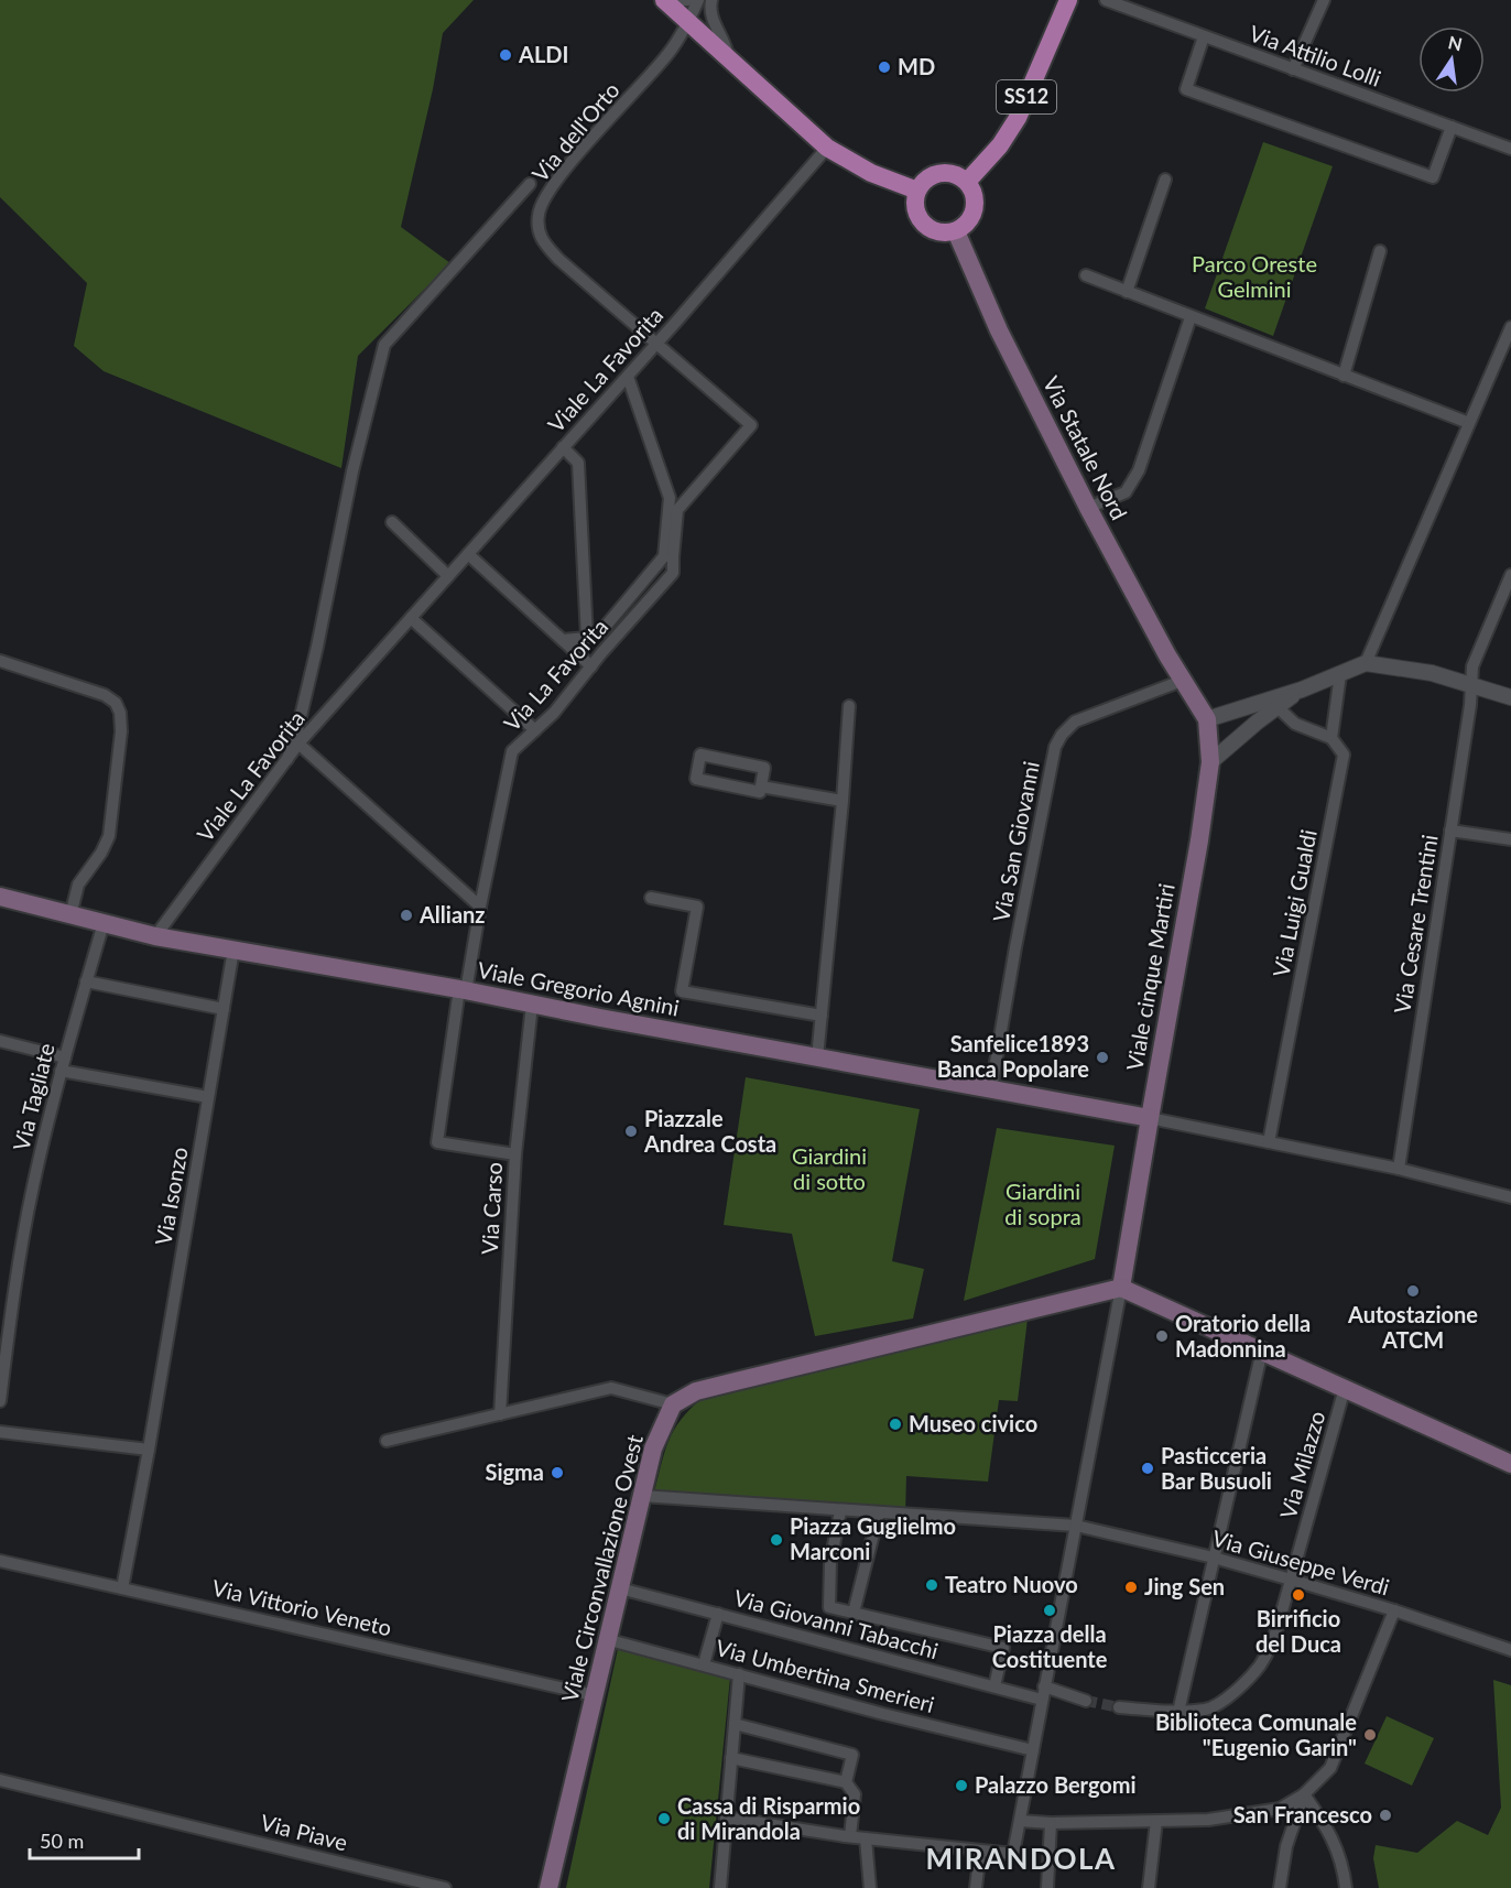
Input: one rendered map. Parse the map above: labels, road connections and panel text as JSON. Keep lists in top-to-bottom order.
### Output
{
  "streets": {
    "main road": [
      "SS12",
      "Via Statale Nord",
      "Viale cinque Martiri",
      "Viale Gregorio Agnini",
      "Viale Circonvallazione Ovest"
    ],
    "street": [
      "Via Attilio Lolli",
      "Via dell'Orto",
      "Viale La Favorita",
      "Via La Favorita",
      "Via San Giovanni",
      "Via Luigi Gualdi",
      "Via Cesare Trentini",
      "Via Tagliate",
      "Via Isonzo",
      "Via Carso",
      "Via Milazzo",
      "Via Giuseppe Verdi",
      "Via Vittorio Veneto",
      "Via Giovanni Tabacchi",
      "Via Umbertina Smerieri",
      "Via Piave"
    ]
  },
  "crossings": [
    ["SS12", "Via Statale Nord"],
    ["Via dell'Orto", "Viale La Favorita"],
    ["Via dell'Orto", "Via La Favorita"],
    ["Viale La Favorita", "Viale Gregorio Agnini"],
    ["Via Statale Nord", "Via San Giovanni"],
    ["Via Statale Nord", "Viale cinque Martiri"],
    ["Via La Favorita", "Viale Gregorio Agnini"],
    ["Via La Favorita", "Via Carso"],
    ["Via San Giovanni", "Viale cinque Martiri"],
    ["Via San Giovanni", "Viale Gregorio Agnini"],
    ["Viale cinque Martiri", "Viale Gregorio Agnini"],
    ["Viale Gregorio Agnini", "Via Tagliate"],
    ["Viale Gregorio Agnini", "Via Isonzo"],
    ["Viale Gregorio Agnini", "Via Carso"],
    ["Via Isonzo", "Via Vittorio Veneto"],
    ["Via Milazzo", "Via Giuseppe Verdi"],
    ["Viale Circonvallazione Ovest", "Via Vittorio Veneto"],
    ["Viale Circonvallazione Ovest", "Via Giovanni Tabacchi"],
    ["Viale Circonvallazione Ovest", "Via Umbertina Smerieri"]
  ],
  "districts": ["MIRANDOLA"],
  "parks": ["Parco Oreste Gelmini", "Giardini di sotto", "Giardini di sopra"],
  "places": [
    "ALDI",
    "MD",
    "Allianz",
    "Sanfelice1893 Banca Popolare",
    "Piazzale Andrea Costa",
    "Autostazione ATCM",
    "Oratorio della Madonnina",
    "Museo civico",
    "Pasticceria Bar Busuoli",
    "Sigma",
    "Piazza Guglielmo Marconi",
    "Teatro Nuovo",
    "Jing Sen",
    "Birrificio del Duca",
    "Piazza della Costituente",
    "Biblioteca Comunale \"Eugenio Garin\"",
    "Palazzo Bergomi",
    "San Francesco",
    "Cassa di Risparmio di Mirandola"
  ],
  "scale_bar": "50 m",
  "north": "top"
}
